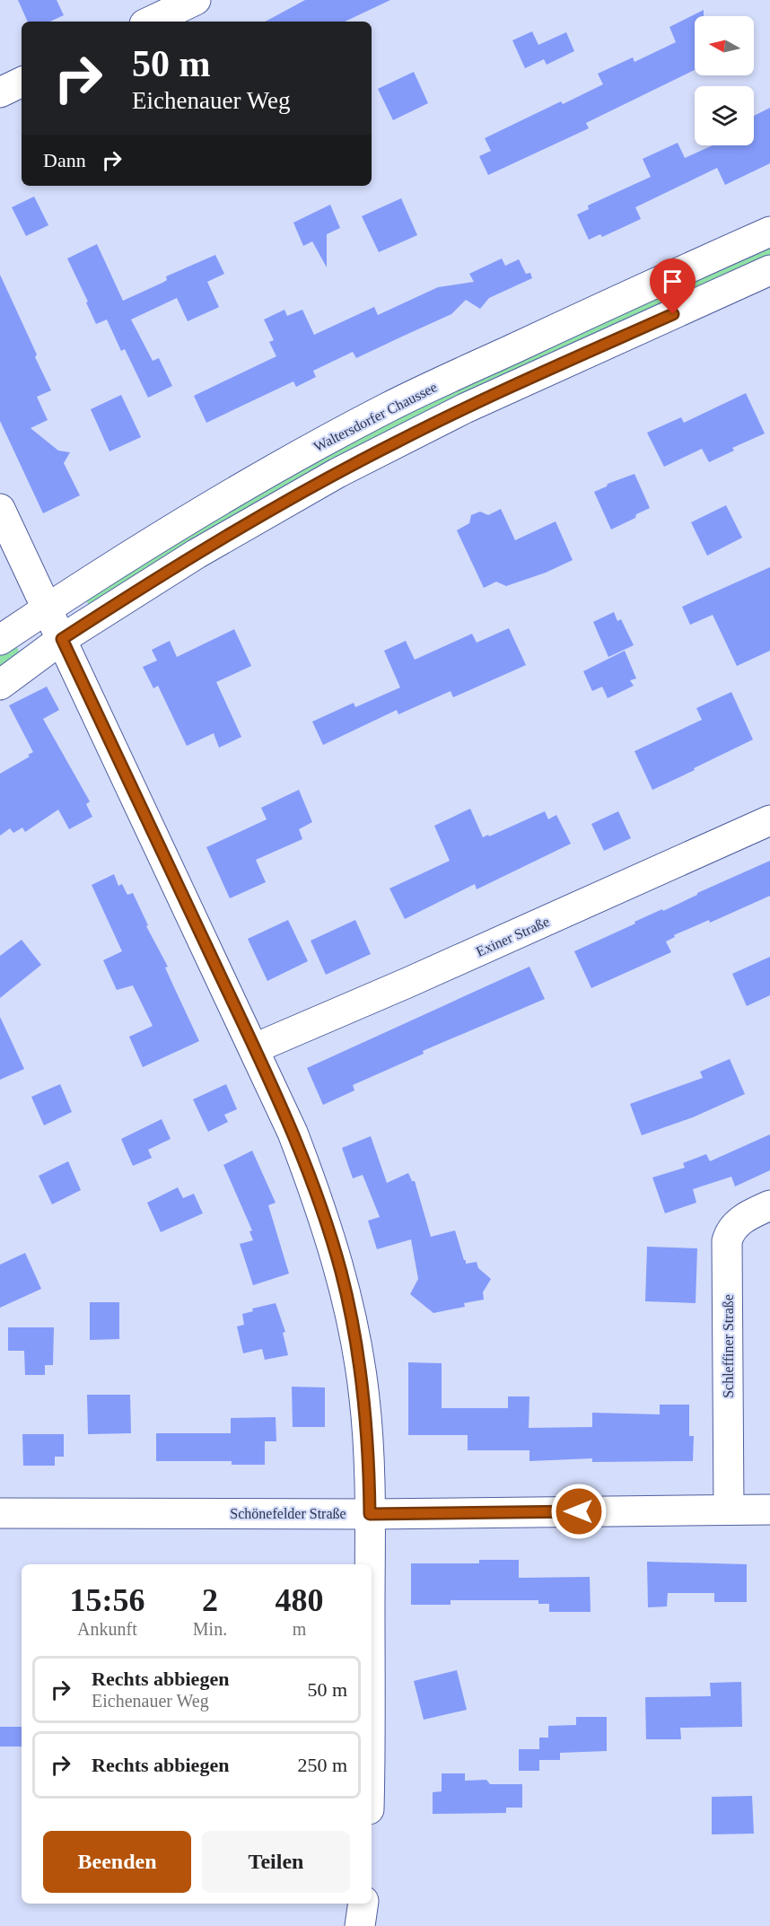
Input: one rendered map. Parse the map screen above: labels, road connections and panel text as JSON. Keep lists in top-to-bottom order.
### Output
{
  "streets": {
    "street": [
      "Waltersdorfer Chaussee",
      "Exiner Straße",
      "Schleffiner Straße",
      "Schönefelder Straße"
    ]
  },
  "crossings": [
    ["Schleffiner Straße", "Schönefelder Straße"]
  ],
  "north": "left",
  "page": {
    "turn": ["50 m", "Eichenauer Weg"],
    "then": "Dann",
    "eta": [
      "15:56",
      "Ankunft",
      "2",
      "Min.",
      "480",
      "m"
    ],
    "list": [
      {
        "name": "Rechts abbiegen",
        "note": "Eichenauer Weg",
        "value": "50 m"
      },
      {
        "name": "Rechts abbiegen",
        "value": "250 m"
      }
    ],
    "buttons": ["Beenden", "Teilen"]
  }
}
